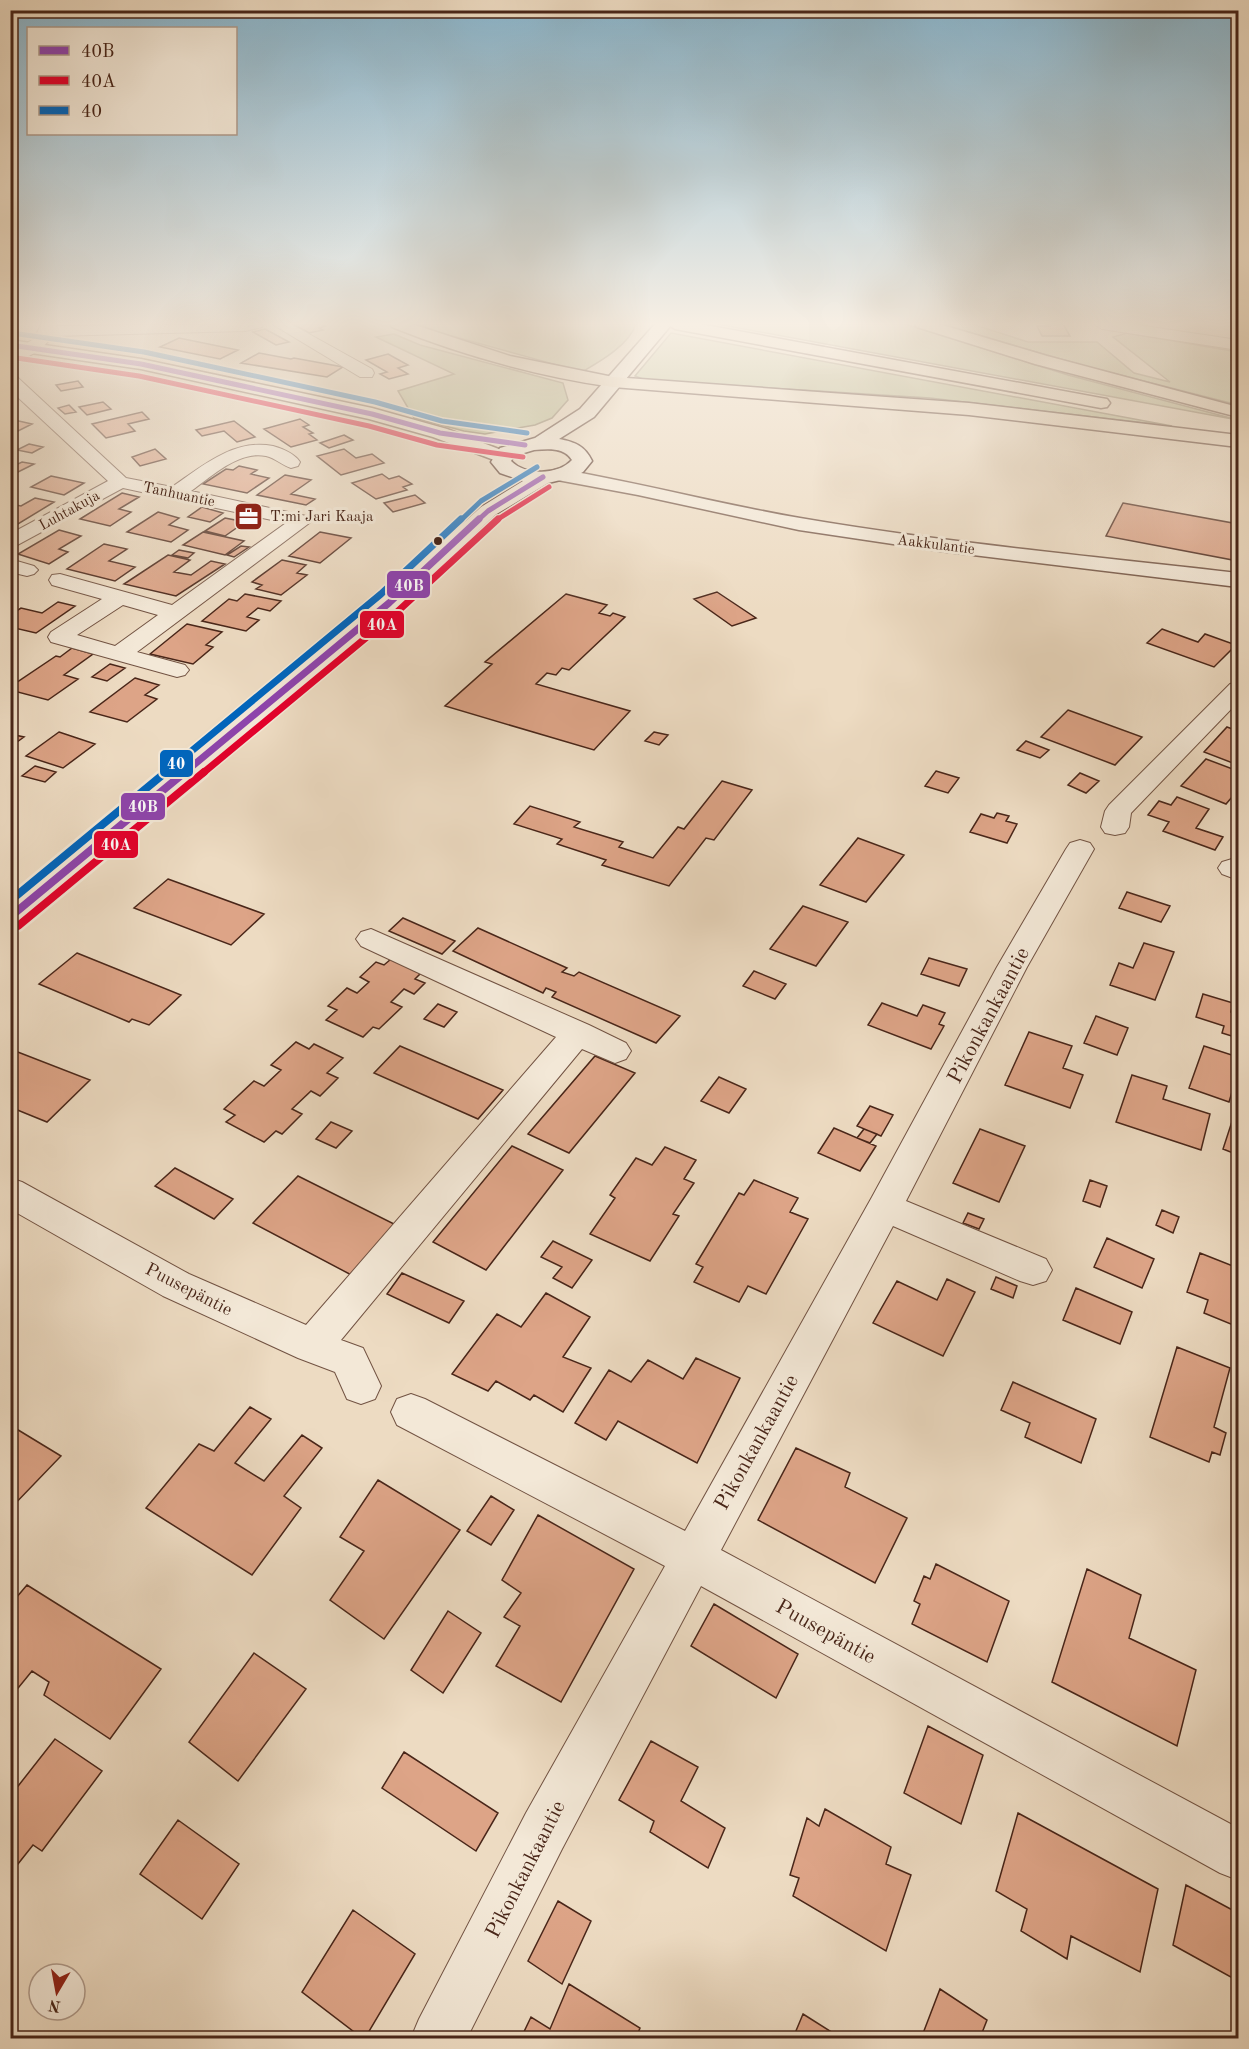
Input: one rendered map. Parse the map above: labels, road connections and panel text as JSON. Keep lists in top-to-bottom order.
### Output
{
  "streets": {
    "street": [
      "Tanhuantie",
      "Luhtakuja",
      "Aakkulantie",
      "Pikonkankaantie",
      "Puusepäntie"
    ]
  },
  "crossings": [
    ["Tanhuantie", "Luhtakuja"],
    ["Pikonkankaantie", "Puusepäntie"]
  ],
  "places": {
    "office": ["T:mi Jari Kaaja"]
  },
  "lines": ["transit line 40B", "transit line 40A", "transit line 40"],
  "legend": ["40B", "40A", "40"],
  "north": "bottom"
}
